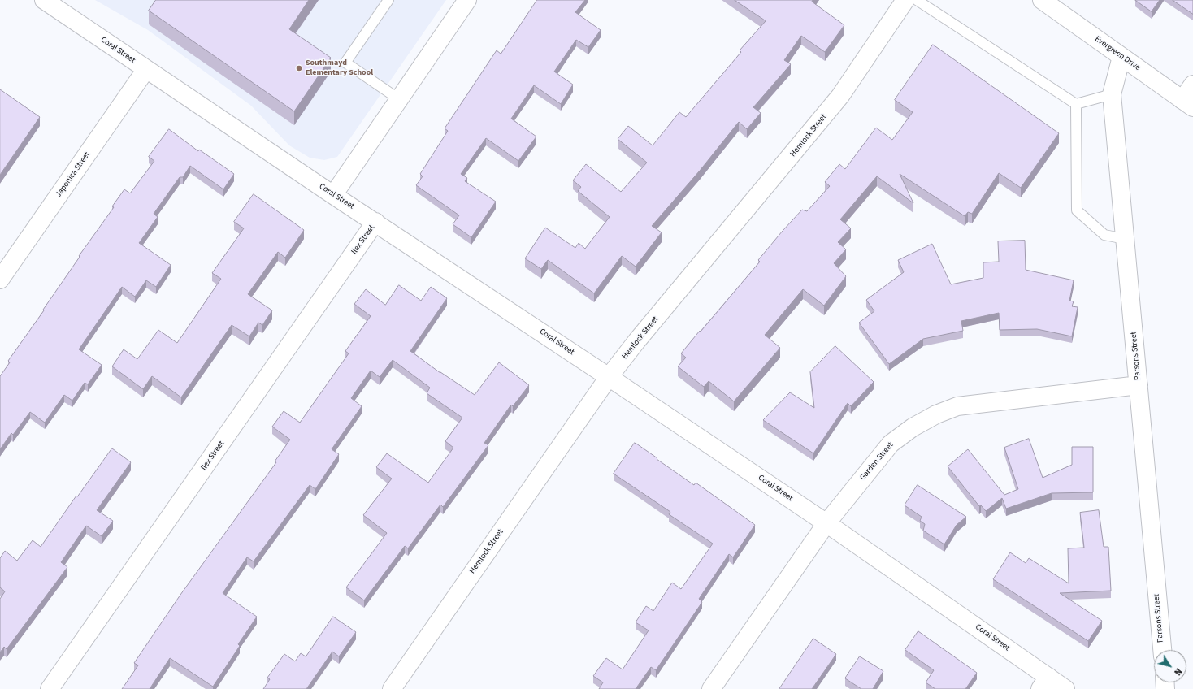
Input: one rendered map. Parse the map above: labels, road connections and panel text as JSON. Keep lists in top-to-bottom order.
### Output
{
  "streets": {
    "street": [
      "Coral Street",
      "Evergreen Drive",
      "Hemlock Street",
      "Japonica Street",
      "Ilex Street",
      "Parsons Street",
      "Garden Street"
    ]
  },
  "crossings": [
    ["Coral Street", "Hemlock Street"],
    ["Coral Street", "Japonica Street"],
    ["Coral Street", "Ilex Street"],
    ["Coral Street", "Garden Street"],
    ["Evergreen Drive", "Parsons Street"],
    ["Parsons Street", "Garden Street"]
  ],
  "places": ["Southmayd Elementary School"],
  "north": "bottom right"
}
